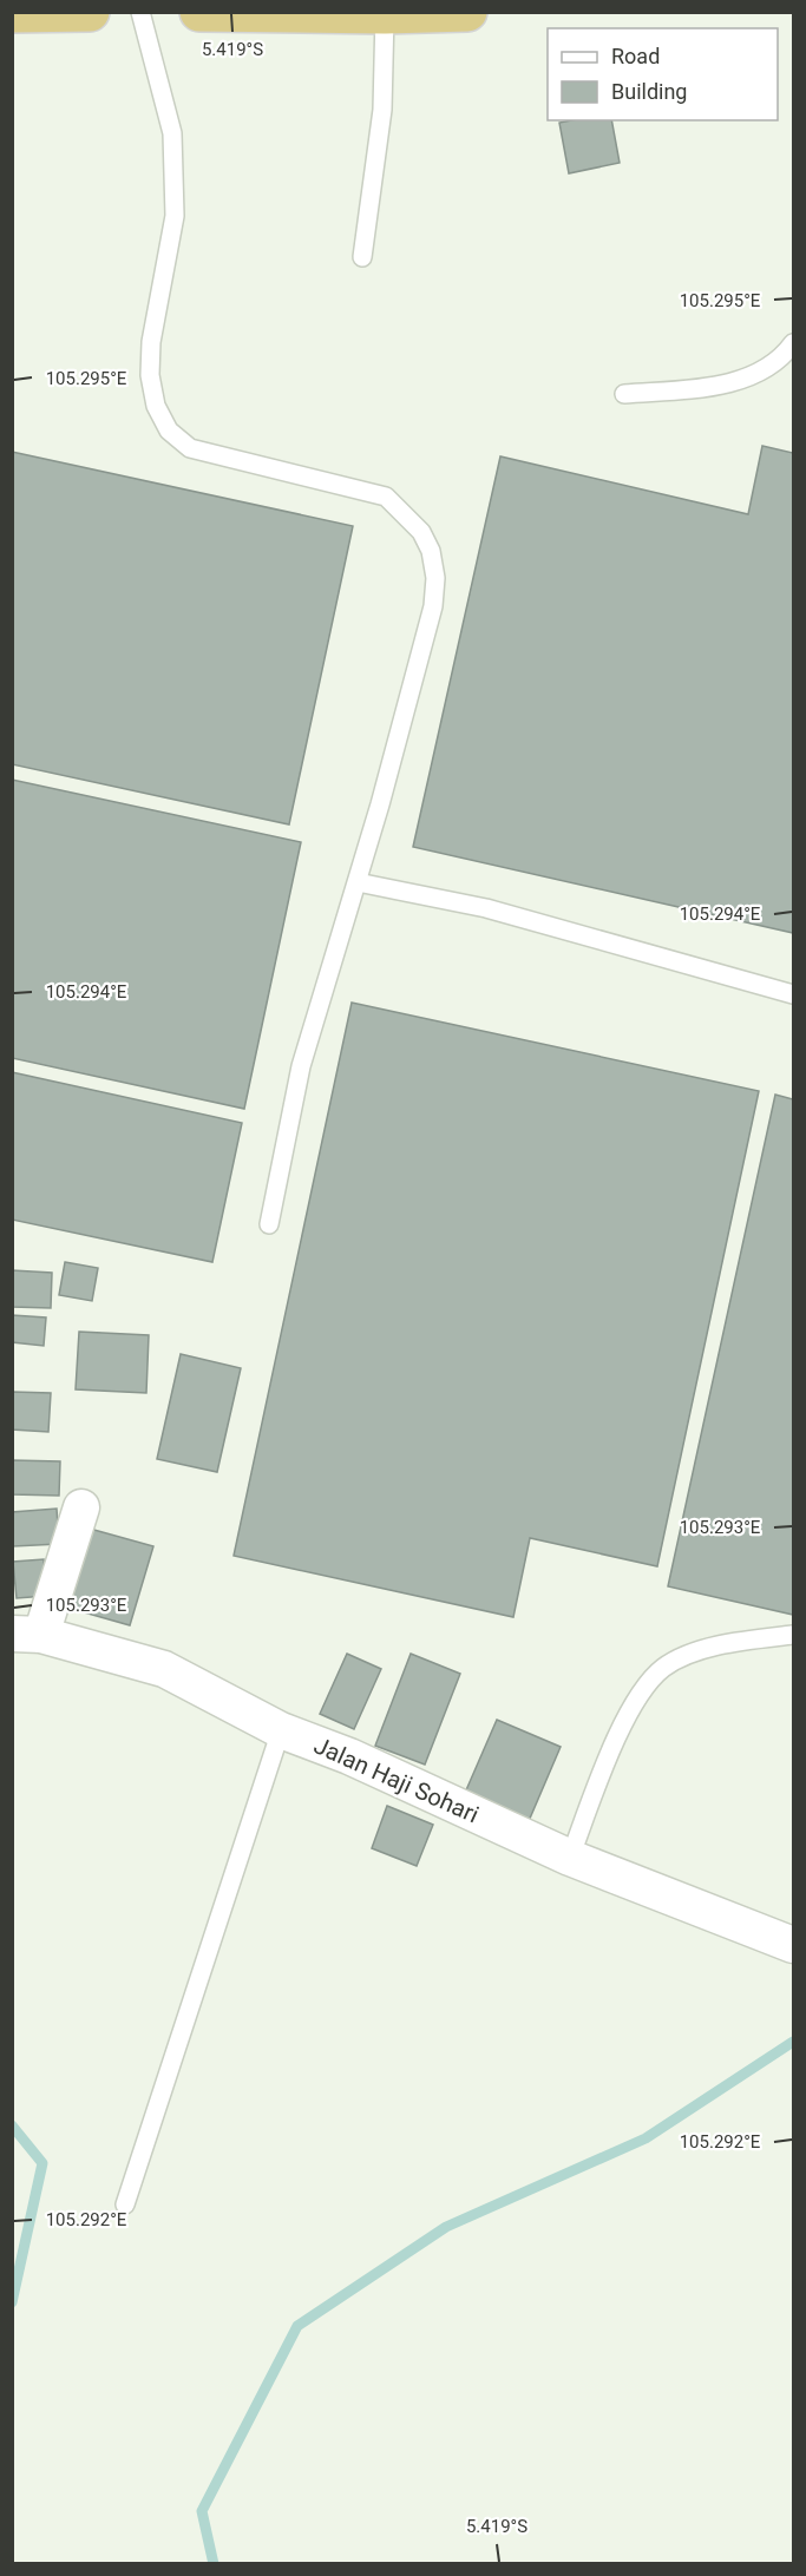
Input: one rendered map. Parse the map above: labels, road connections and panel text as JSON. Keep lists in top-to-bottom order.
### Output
{
  "streets": {
    "street": ["Jalan Haji Sohari"]
  },
  "legend": ["Road", "Building"],
  "coordinates": [
    "5.419°S",
    "105.295°E",
    "105.294°E",
    "105.293°E",
    "105.292°E"
  ]
}
